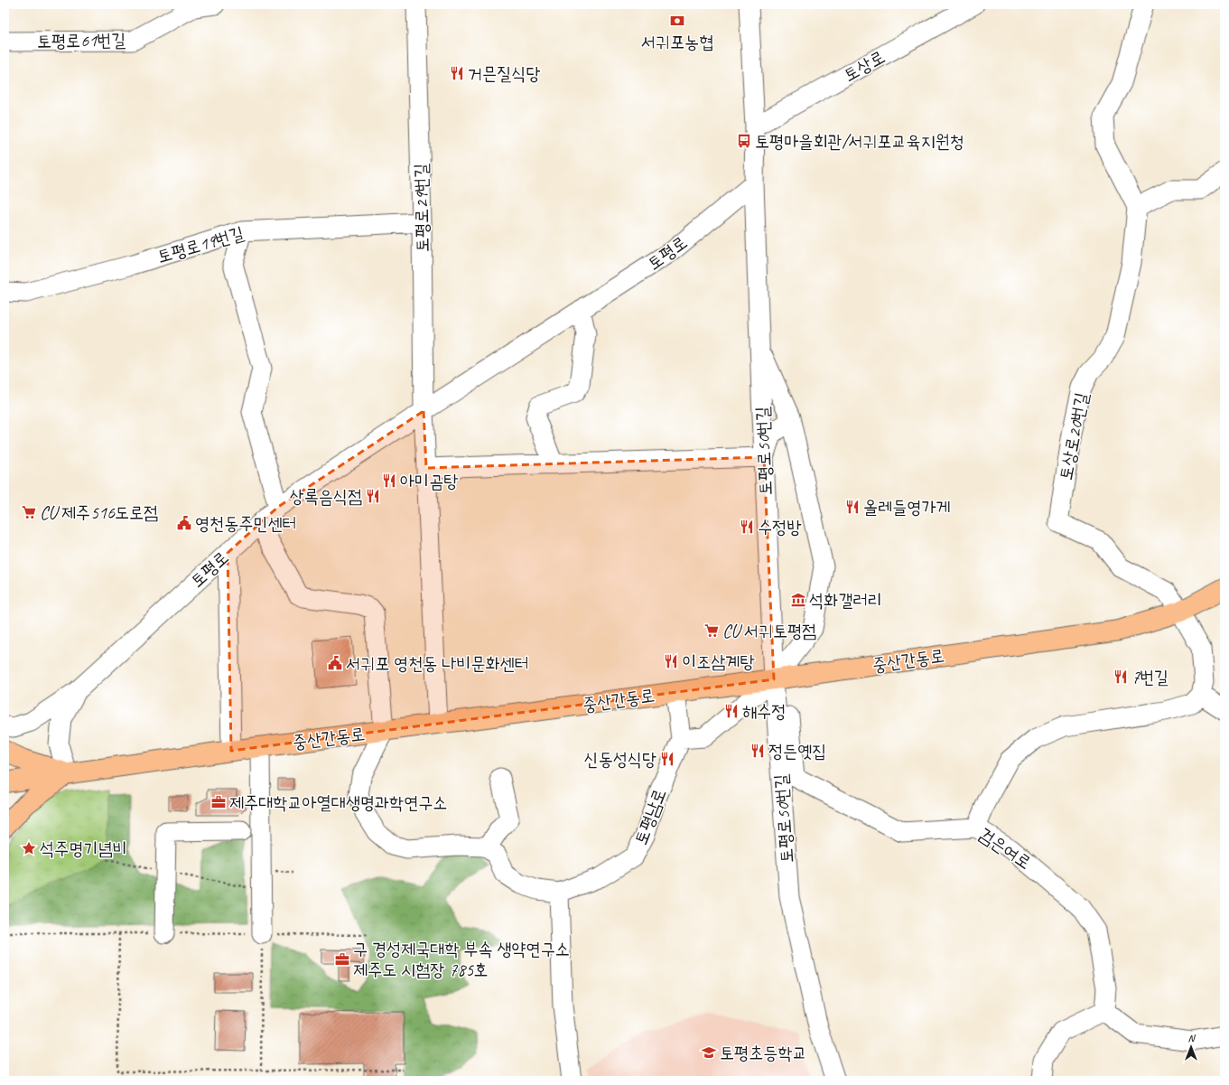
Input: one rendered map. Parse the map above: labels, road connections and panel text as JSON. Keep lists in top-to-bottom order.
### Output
{
  "streets": {
    "main road": ["중산간동로"],
    "street": [
      "토평로61번길",
      "토상로",
      "토평로29번길",
      "토평로19번길",
      "토평로",
      "토상로20번길",
      "토평로50번길",
      "토평남로",
      "검은여로"
    ]
  },
  "crossings": [
    ["토평로29번길", "토평로19번길"],
    ["토평로29번길", "토평로"],
    ["토평로", "토평로50번길"],
    ["토상로20번길", "중산간동로"],
    ["토평로50번길", "중산간동로"],
    ["토평로50번길", "검은여로"],
    ["중산간동로", "토평남로"],
    ["중산간동로", "검은여로"]
  ],
  "places": {
    "bank": ["서귀포농협"],
    "restaurant": [
      "거믄질식당",
      "아미곰탕",
      "상록음식점",
      "올레들영가게",
      "수정방",
      "이조삼계탕",
      "7번길",
      "해수정",
      "정든옛집",
      "신동성식당"
    ],
    "bus stop": ["토평마을회관/서귀포교육지원청"],
    "supermarket": ["CU 제주516도로점", "CU 서귀토평점"],
    "public building": ["영천동주민센터", "서귀포 영천동 나비문화센터"],
    "museum": ["석화갤러리"],
    "office": ["제주대학교아열대생명과학연구소", "구 경성제국대학 부속 생약연구소 제주도 시험장 785호"],
    "place": ["석주명기념비"],
    "school or university": ["토평초등학교"]
  },
  "north": "top"
}
